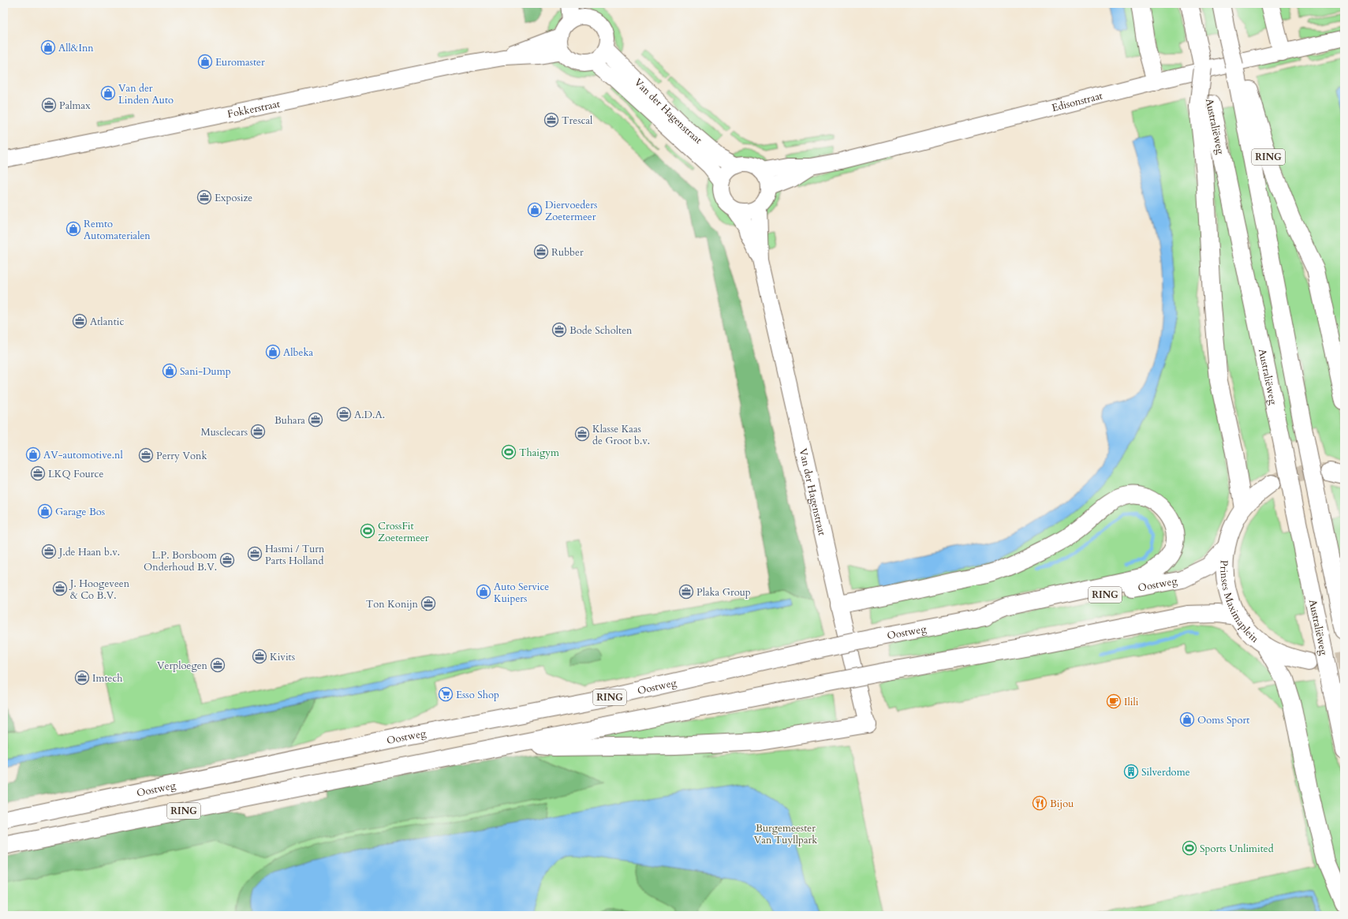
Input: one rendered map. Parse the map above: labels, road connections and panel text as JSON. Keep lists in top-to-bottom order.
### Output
{
  "streets": {
    "main road": [
      "Australiëweg",
      "RING",
      "Oostweg",
      "Prinses Maximaplein"
    ],
    "street": ["Edisonstraat", "Fokkerstraat", "Van der Hagenstraat"]
  },
  "crossings": [
    ["Edisonstraat", "Van der Hagenstraat"],
    ["Fokkerstraat", "Van der Hagenstraat"],
    ["RING", "Prinses Maximaplein"],
    ["Oostweg", "Prinses Maximaplein"]
  ],
  "parks": ["Burgemeester Van Tuyllpark"],
  "places": {
    "shop": [
      "All&Inn",
      "Euromaster",
      "Van der Linden Auto",
      "Diervoeders Zoetermeer",
      "Remto Automaterialen",
      "Albeka",
      "Sani-Dump",
      "AV-automotive.nl",
      "Garage Bos",
      "Auto Service Kuipers",
      "Ooms Sport"
    ],
    "office": [
      "Palmax",
      "Trescal",
      "Exposize",
      "Rubber",
      "Atlantic",
      "Bode Scholten",
      "A.D.A.",
      "Buhara",
      "Musclecars",
      "Klasse Kaas de Groot b.v.",
      "Perry Vonk",
      "LKQ Fource",
      "J.de Haan b.v.",
      "Hasmi / Turn Parts Holland",
      "L.P. Borsboom Onderhoud B.V.",
      "J. Hoogeveen & Co B.V.",
      "Plaka Group",
      "Ton Konijn",
      "Kivits",
      "Verploegen",
      "Imtech"
    ],
    "sports": ["Thaigym", "CrossFit Zoetermeer", "Sports Unlimited"],
    "supermarket": ["Esso Shop"],
    "cafe": ["Ilili"],
    "building": ["Silverdome"],
    "restaurant": ["Bijou"]
  }
}
